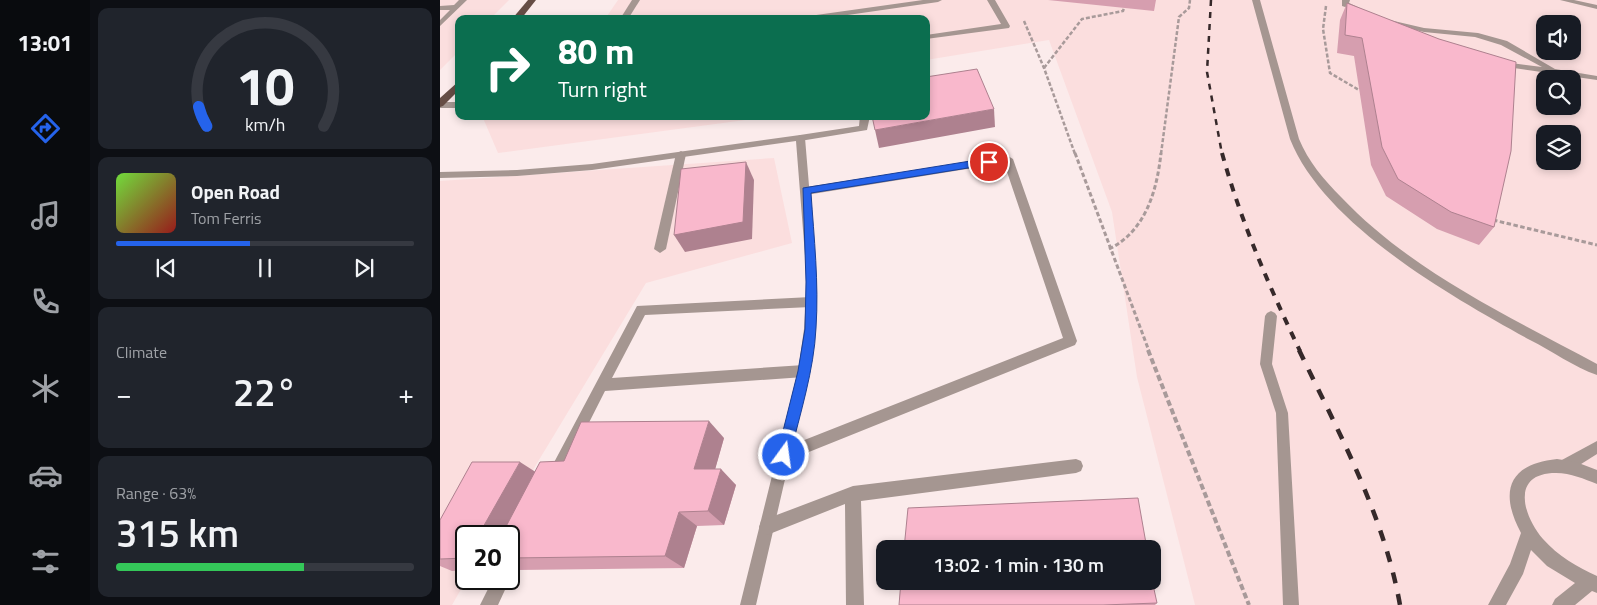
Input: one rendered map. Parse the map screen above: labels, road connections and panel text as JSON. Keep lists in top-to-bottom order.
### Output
{
  "page": {
    "tabs": "13:01",
    "turn": ["80 m", "Turn right"],
    "song": ["Open Road", "Tom Ferris"],
    "tile": [
      "Climate",
      ["Range · 63%", "315 km"]
    ],
    "heat": ["−", "22°", "+"],
    "limit": "20",
    "trip": "13:02 · 1 min · 130 m",
    "gauge": ["10", "km/h"]
  }
}
